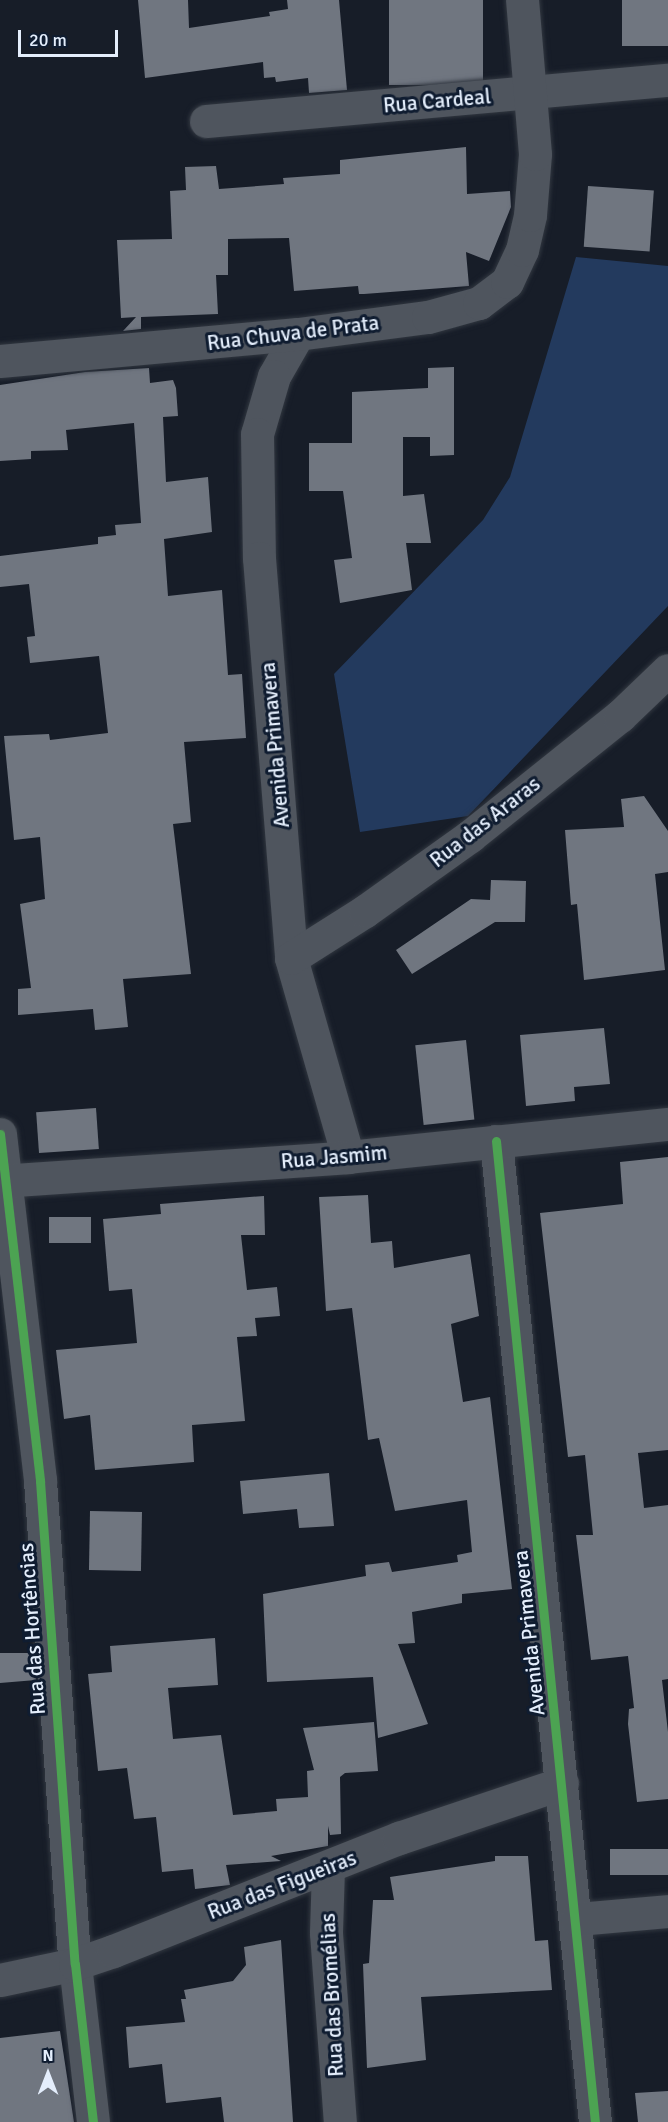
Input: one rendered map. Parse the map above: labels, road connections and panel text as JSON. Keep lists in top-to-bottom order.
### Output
{
  "streets": {
    "street": [
      "Rua Cardeal",
      "Rua Chuva de Prata",
      "Avenida Primavera",
      "Rua das Araras",
      "Rua Jasmim",
      "Rua das Hortências",
      "Rua das Figueiras",
      "Rua das Bromélias"
    ]
  },
  "crossings": [
    ["Rua Cardeal", "Rua Chuva de Prata"],
    ["Rua Chuva de Prata", "Avenida Primavera"],
    ["Avenida Primavera", "Rua das Araras"],
    ["Avenida Primavera", "Rua Jasmim"],
    ["Avenida Primavera", "Rua das Figueiras"],
    ["Rua Jasmim", "Rua das Hortências"],
    ["Rua das Hortências", "Rua das Figueiras"],
    ["Rua das Figueiras", "Rua das Bromélias"]
  ],
  "scale_bar": "20 m",
  "north": "top"
}
